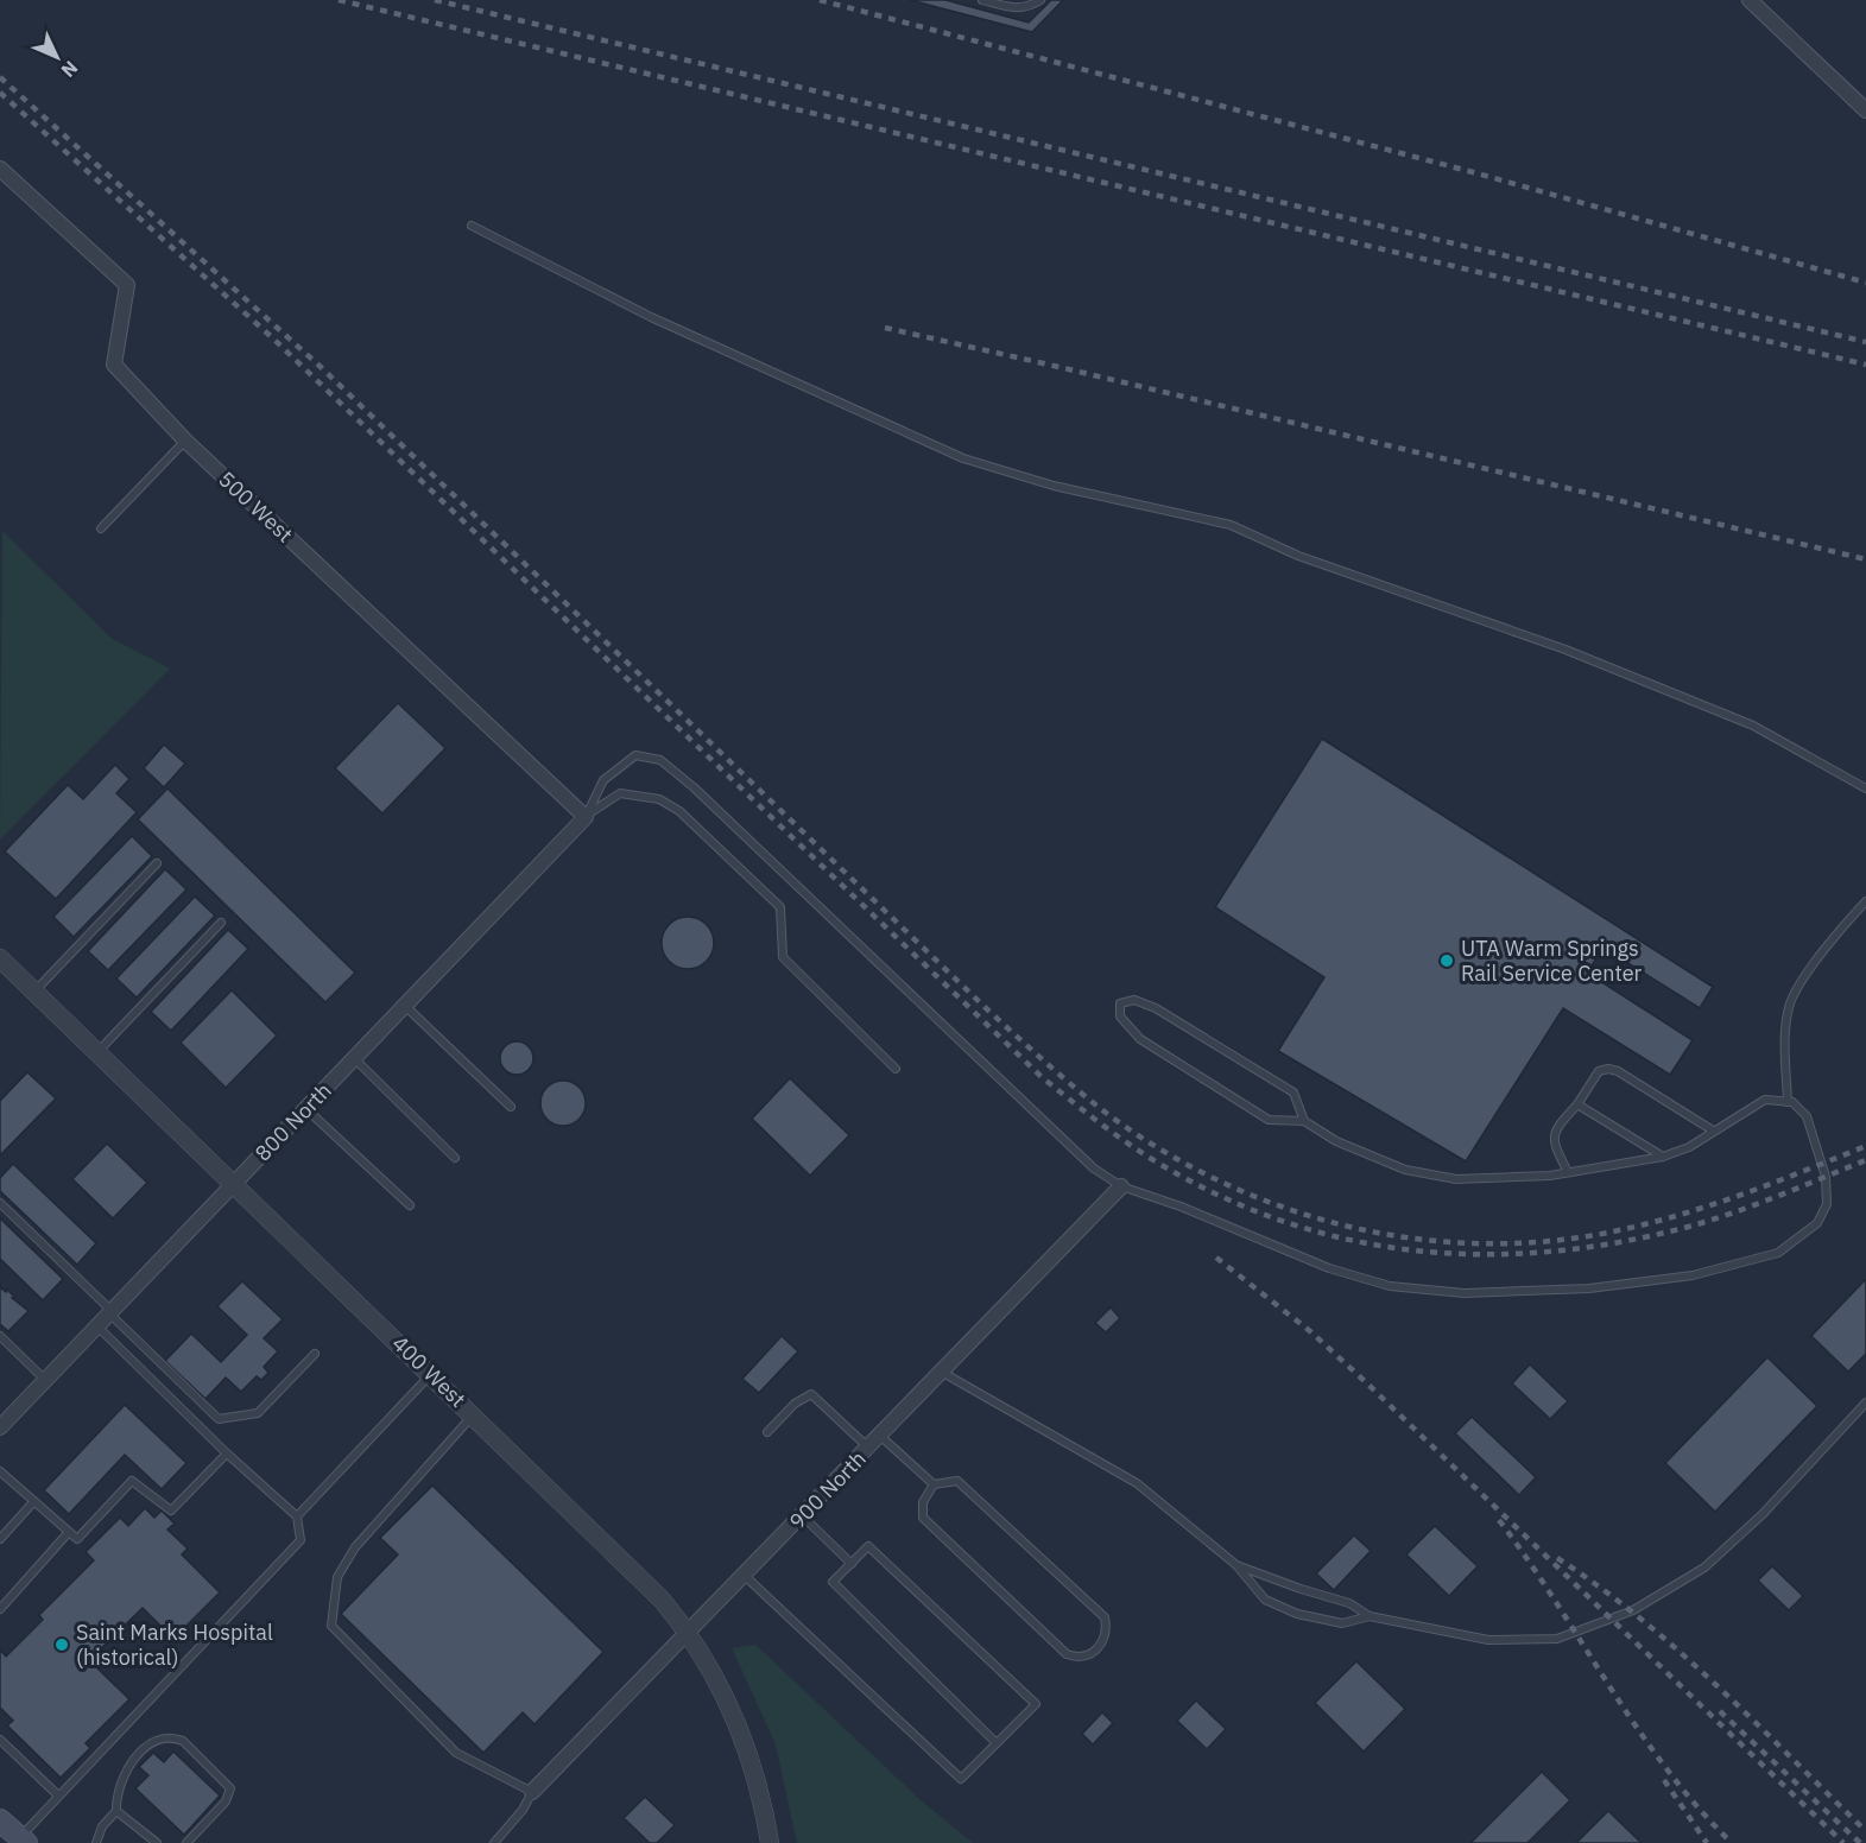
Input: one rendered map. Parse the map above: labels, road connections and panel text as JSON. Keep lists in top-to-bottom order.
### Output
{
  "streets": {
    "street": [
      "500 West",
      "800 North",
      "400 West",
      "900 North"
    ]
  },
  "crossings": [
    ["500 West", "800 North"],
    ["800 North", "400 West"],
    ["400 West", "900 North"]
  ],
  "places": ["UTA Warm Springs Rail Service Center", "Saint Marks Hospital (historical)"],
  "north": "bottom right"
}
